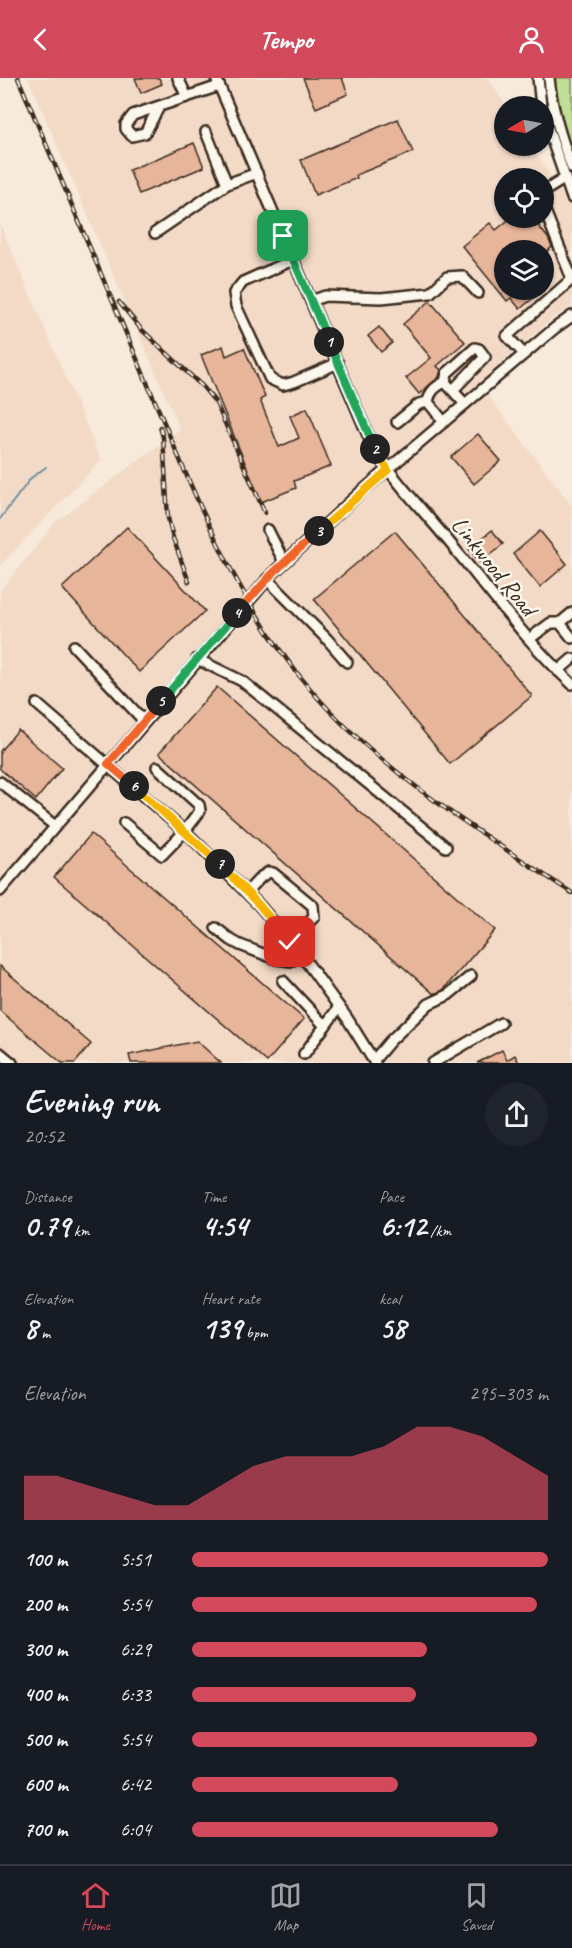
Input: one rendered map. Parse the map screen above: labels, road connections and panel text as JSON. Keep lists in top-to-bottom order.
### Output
{
  "streets": {
    "street": ["Linkwood Road"]
  },
  "north": "left",
  "page": {
    "header": "Tempo",
    "pins": [
      "1",
      "2",
      "3",
      "4",
      "5",
      "6",
      "7"
    ],
    "heading": ["Evening run", "20:52"],
    "stats": [
      ["Distance", "0.79 km"],
      ["Time", "4:54"],
      ["Pace", "6:12 /km"],
      ["Elevation", "8 m"],
      ["Heart rate", "139 bpm"],
      ["kcal", "58"]
    ],
    "chart": ["Elevation", "295–303 m"],
    "list": [
      {
        "name": "100 m",
        "note": "5:51"
      },
      {
        "name": "200 m",
        "note": "5:54"
      },
      {
        "name": "300 m",
        "note": "6:29"
      },
      {
        "name": "400 m",
        "note": "6:33"
      },
      {
        "name": "500 m",
        "note": "5:54"
      },
      {
        "name": "600 m",
        "note": "6:42"
      },
      {
        "name": "700 m",
        "note": "6:04"
      }
    ],
    "tabs": ["Home", "Map", "Saved"]
  }
}
